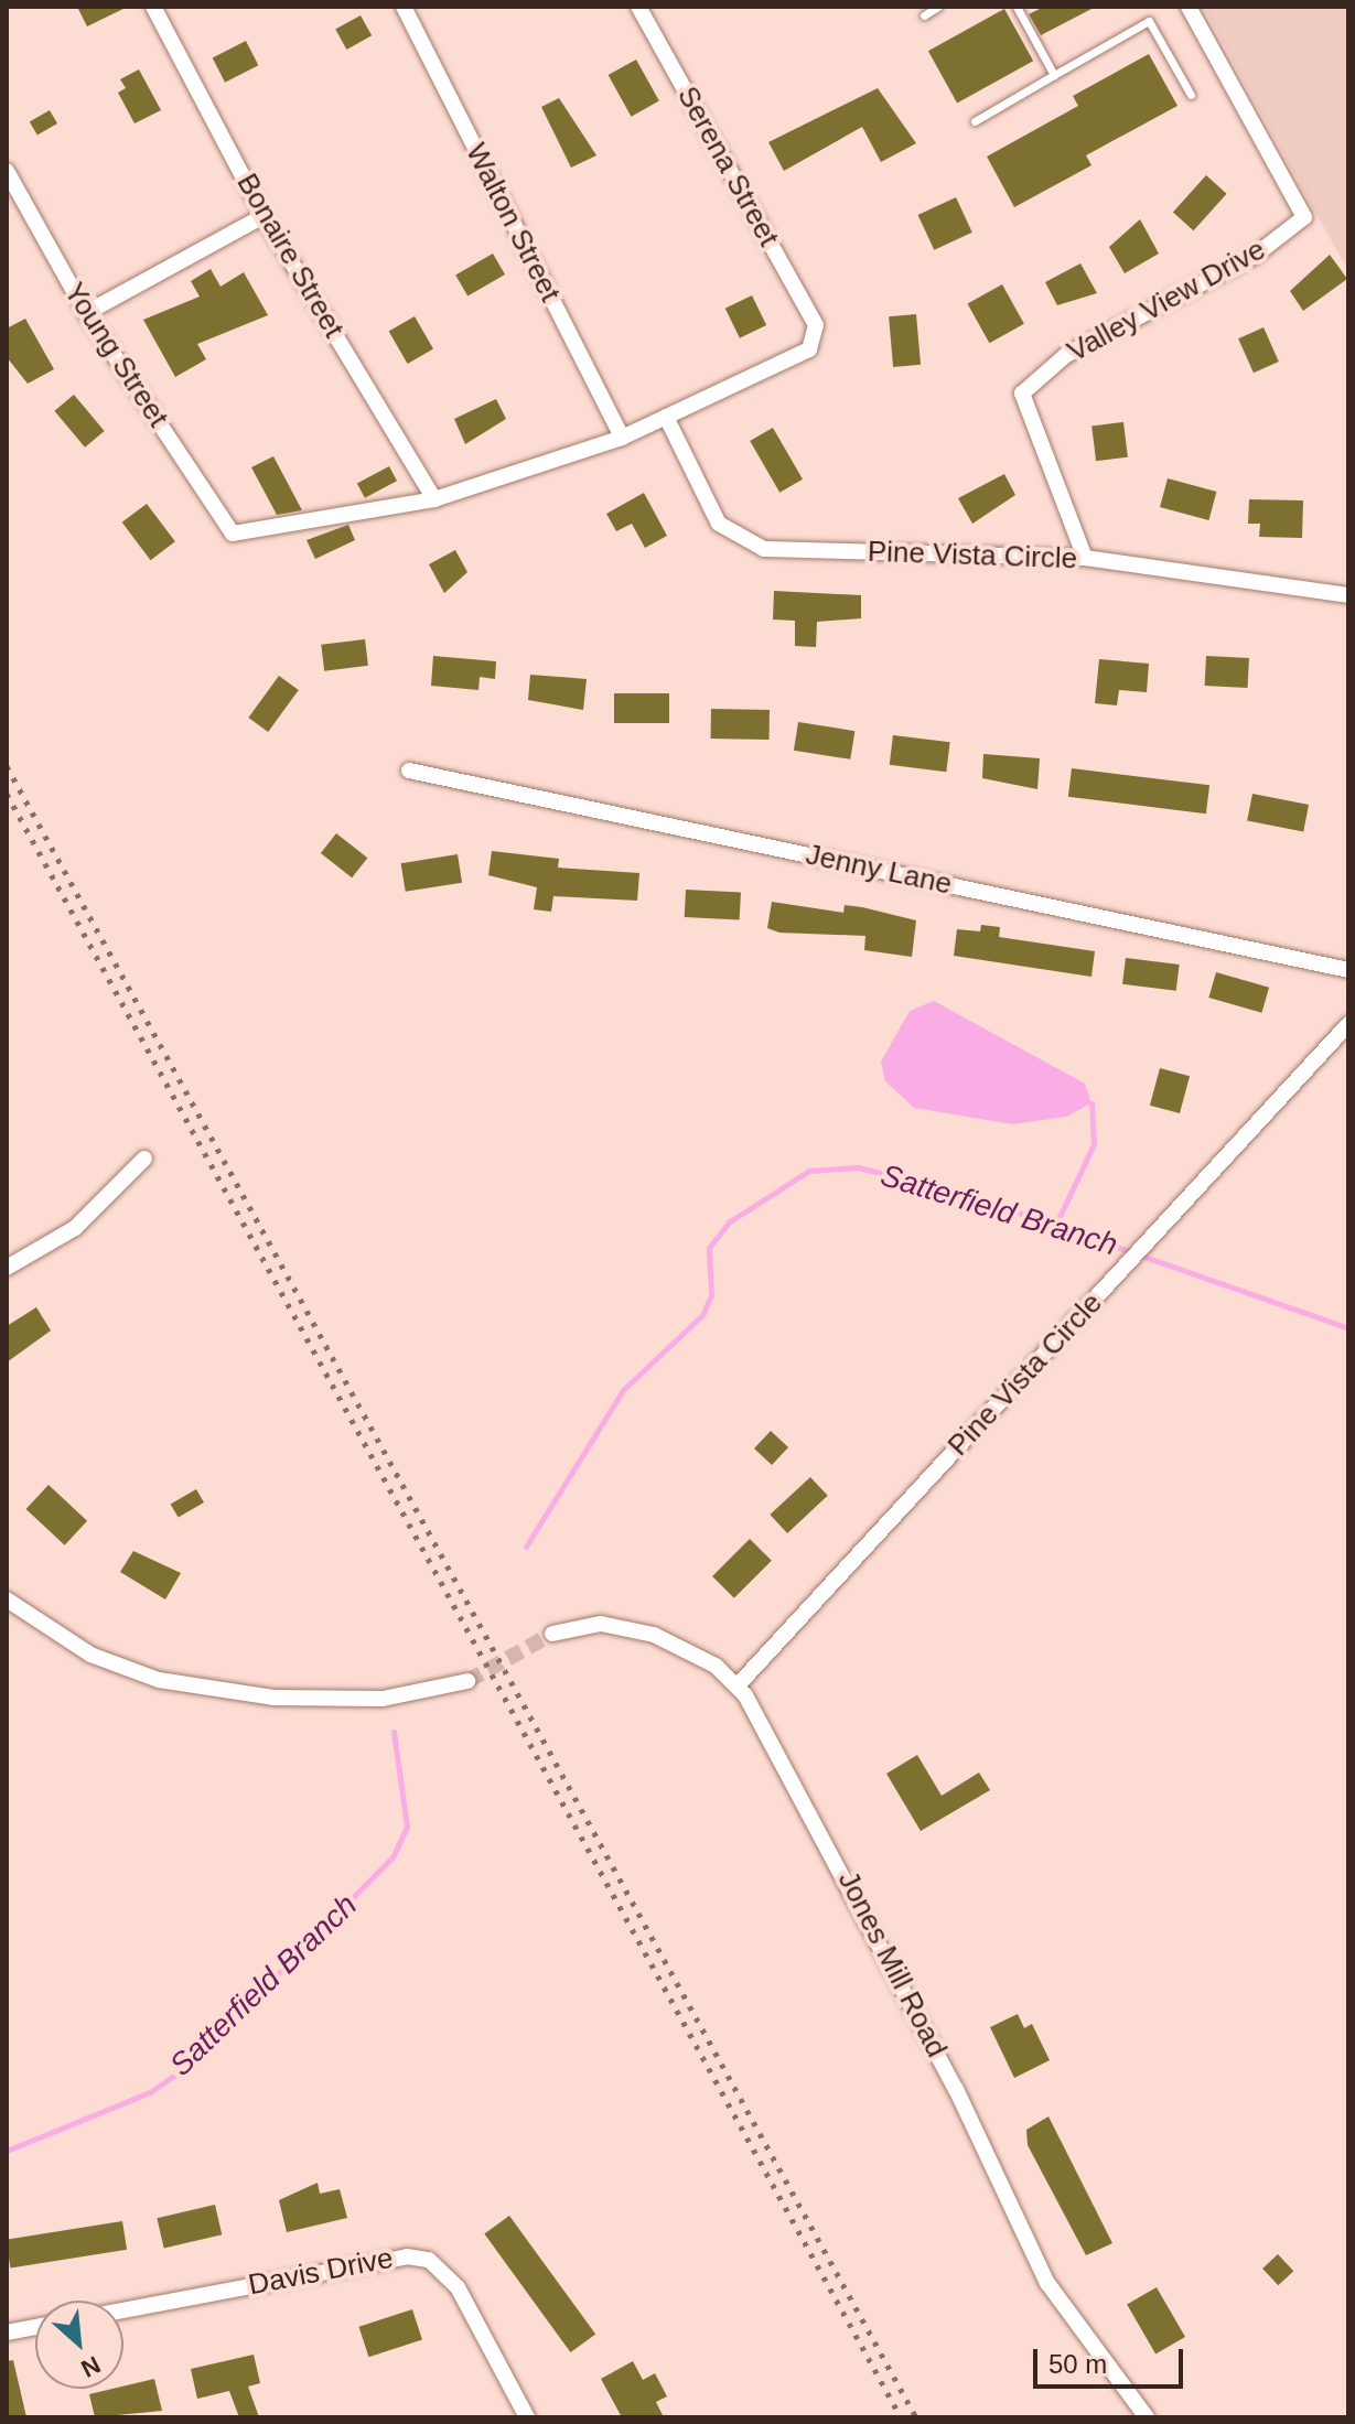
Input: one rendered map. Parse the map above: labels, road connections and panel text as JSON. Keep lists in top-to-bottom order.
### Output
{
  "streets": {
    "street": [
      "Serena Street",
      "Walton Street",
      "Bonaire Street",
      "Valley View Drive",
      "Young Street",
      "Pine Vista Circle",
      "Jenny Lane",
      "Jones Mill Road",
      "Davis Drive"
    ]
  },
  "crossings": [
    ["Serena Street", "Pine Vista Circle"],
    ["Bonaire Street", "Young Street"],
    ["Valley View Drive", "Pine Vista Circle"],
    ["Pine Vista Circle", "Jones Mill Road"]
  ],
  "water": ["Satterfield Branch"],
  "scale_bar": "50 m",
  "north": "bottom right"
}
